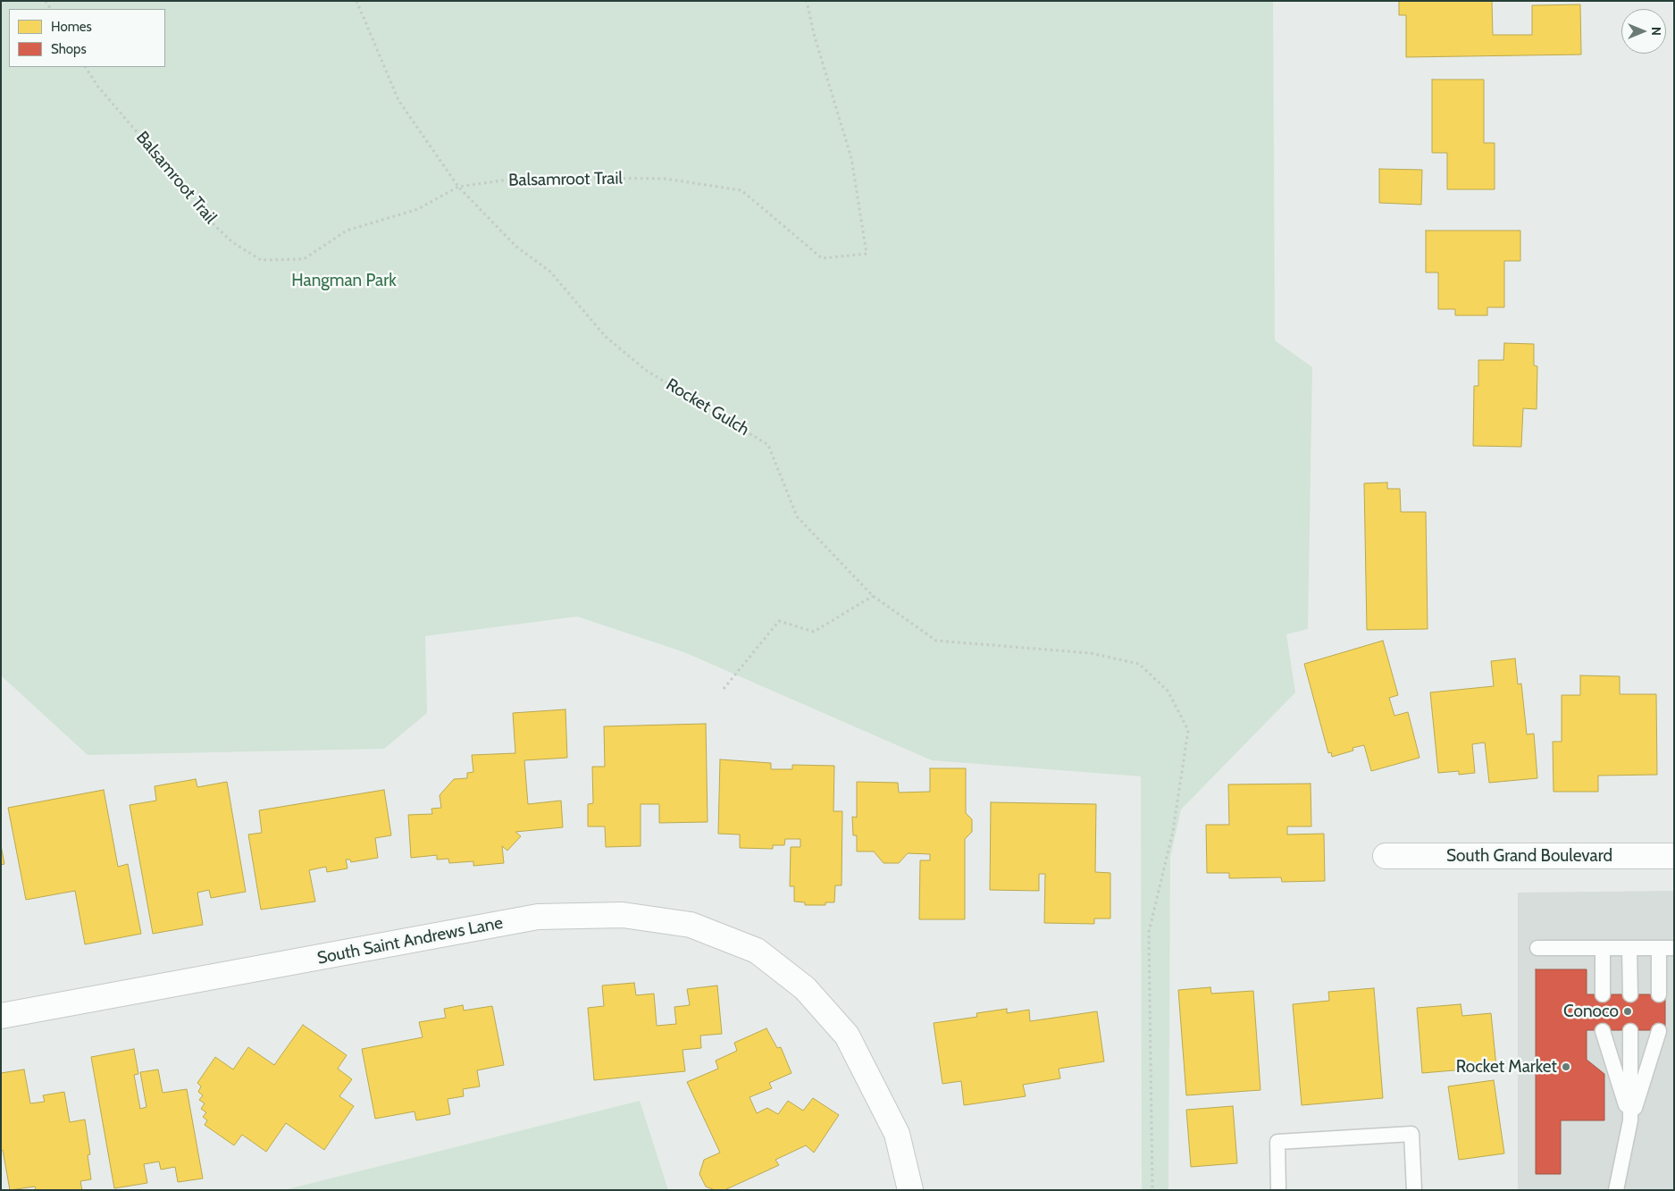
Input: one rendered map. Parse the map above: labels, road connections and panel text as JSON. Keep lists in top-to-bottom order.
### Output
{
  "streets": {
    "street": ["South Grand Boulevard", "South Saint Andrews Lane"],
    "path": ["Balsamroot Trail", "Rocket Gulch"]
  },
  "crossings": [
    ["Balsamroot Trail", "Rocket Gulch"]
  ],
  "parks": ["Hangman Park"],
  "places": ["Conoco", "Rocket Market"],
  "legend": ["Homes", "Shops"],
  "north": "right"
}
